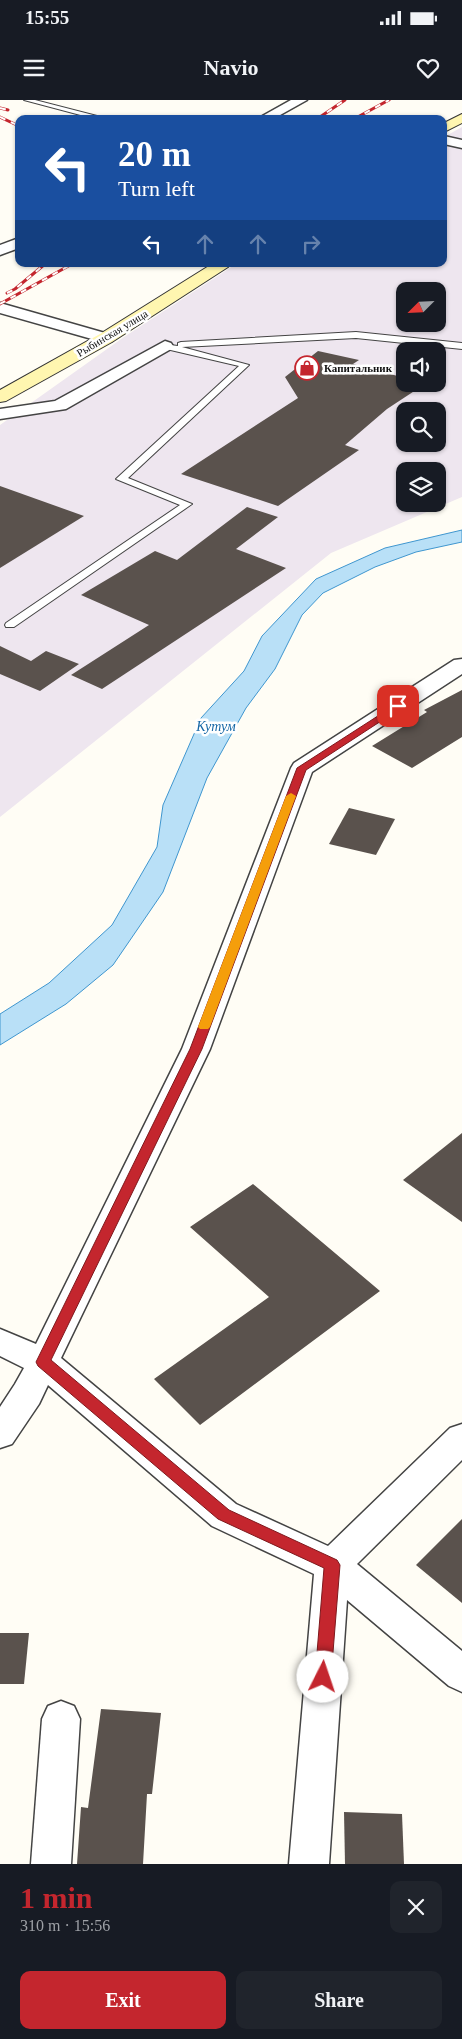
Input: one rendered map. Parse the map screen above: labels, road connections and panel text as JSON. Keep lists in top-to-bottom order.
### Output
{
  "streets": {
    "main road": ["Рыбинская улица"]
  },
  "water": ["Кутум"],
  "places": {
    "shop": ["Капитальник"]
  },
  "north": "bottom left",
  "page": {
    "status": "15:55",
    "header": "Navio",
    "turn": ["20 m", "Turn left"],
    "heading": ["1 min", "310 m · 15:56"],
    "buttons": ["Exit", "Share"]
  }
}
